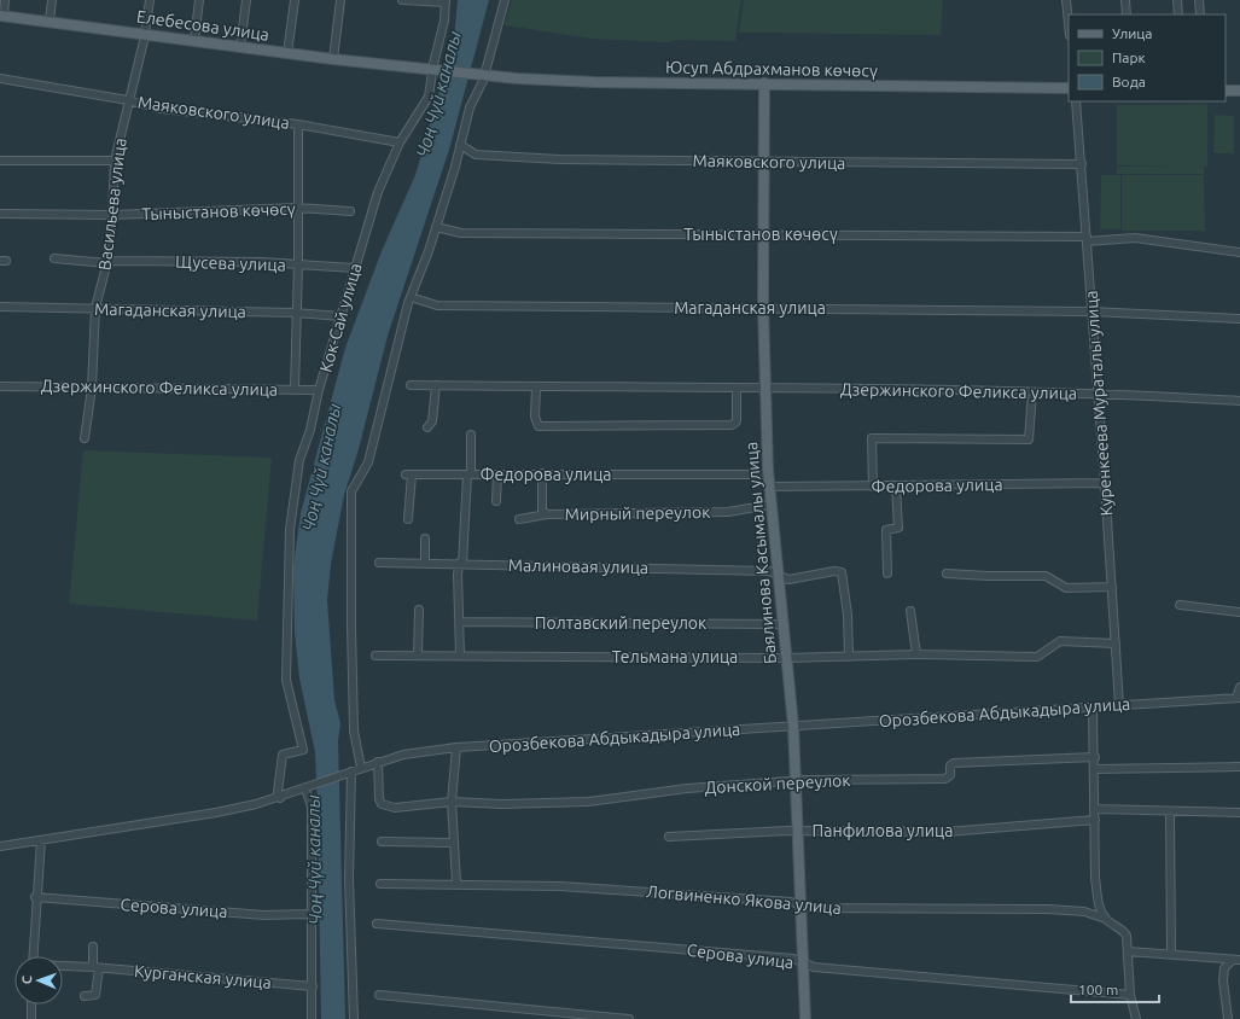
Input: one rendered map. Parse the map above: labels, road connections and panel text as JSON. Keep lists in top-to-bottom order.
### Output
{
  "streets": {
    "main road": ["Елебесова улица", "Юсуп Абдрахманов көчөсү", "Баялинова Касымалы улица"],
    "street": [
      "Маяковского улица",
      "Васильева улица",
      "Тыныстанов көчөсү",
      "Щусева улица",
      "Магаданская улица",
      "Кок-Сай улица",
      "Дзержинского Феликса улица",
      "Куренкеева Мураталы улица",
      "Федорова улица",
      "Мирный переулок",
      "Малиновая улица",
      "Полтавский переулок",
      "Тельмана улица",
      "Орозбекова Абдыкадыра улица",
      "Донской переулок",
      "Панфилова улица",
      "Логвиненко Якова улица",
      "Серова улица",
      "Курганская улица"
    ]
  },
  "crossings": [
    ["Елебесова улица", "Юсуп Абдрахманов көчөсү"],
    ["Елебесова улица", "Васильева улица"],
    ["Елебесова улица", "Кок-Сай улица"],
    ["Юсуп Абдрахманов көчөсү", "Баялинова Касымалы улица"],
    ["Маяковского улица", "Васильева улица"],
    ["Маяковского улица", "Кок-Сай улица"],
    ["Маяковского улица", "Куренкеева Мураталы улица"],
    ["Маяковского улица", "Баялинова Касымалы улица"],
    ["Васильева улица", "Тыныстанов көчөсү"],
    ["Васильева улица", "Щусева улица"],
    ["Васильева улица", "Магаданская улица"],
    ["Васильева улица", "Дзержинского Феликса улица"],
    ["Тыныстанов көчөсү", "Куренкеева Мураталы улица"],
    ["Тыныстанов көчөсү", "Баялинова Касымалы улица"],
    ["Щусева улица", "Кок-Сай улица"],
    ["Магаданская улица", "Кок-Сай улица"],
    ["Магаданская улица", "Куренкеева Мураталы улица"],
    ["Магаданская улица", "Баялинова Касымалы улица"],
    ["Кок-Сай улица", "Дзержинского Феликса улица"],
    ["Кок-Сай улица", "Орозбекова Абдыкадыра улица"],
    ["Дзержинского Феликса улица", "Куренкеева Мураталы улица"],
    ["Дзержинского Феликса улица", "Баялинова Касымалы улица"],
    ["Куренкеева Мураталы улица", "Федорова улица"],
    ["Куренкеева Мураталы улица", "Тельмана улица"],
    ["Куренкеева Мураталы улица", "Орозбекова Абдыкадыра улица"],
    ["Федорова улица", "Мирный переулок"],
    ["Федорова улица", "Баялинова Касымалы улица"],
    ["Федорова улица", "Малиновая улица"],
    ["Федорова улица", "Полтавский переулок"],
    ["Федорова улица", "Тельмана улица"],
    ["Мирный переулок", "Баялинова Касымалы улица"],
    ["Баялинова Касымалы улица", "Малиновая улица"],
    ["Баялинова Касымалы улица", "Полтавский переулок"],
    ["Баялинова Касымалы улица", "Тельмана улица"],
    ["Баялинова Касымалы улица", "Орозбекова Абдыкадыра улица"],
    ["Баялинова Касымалы улица", "Донской переулок"],
    ["Баялинова Касымалы улица", "Панфилова улица"],
    ["Баялинова Касымалы улица", "Логвиненко Якова улица"],
    ["Баялинова Касымалы улица", "Серова улица"],
    ["Малиновая улица", "Тельмана улица"],
    ["Орозбекова Абдыкадыра улица", "Донской переулок"]
  ],
  "water": ["Чоң Чүй каналы"],
  "legend": ["Улица", "Парк", "Вода"],
  "scale_bar": "100 m",
  "north": "left"
}
